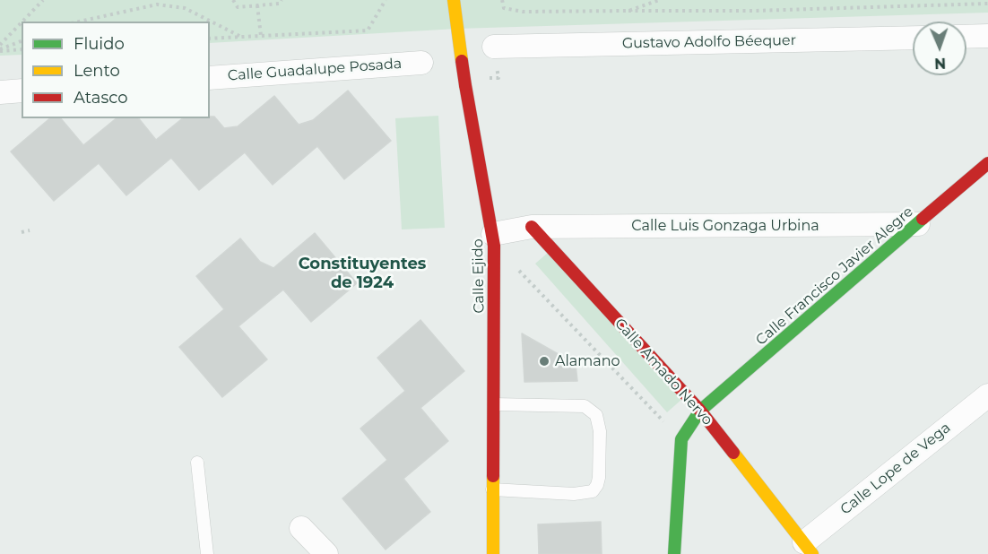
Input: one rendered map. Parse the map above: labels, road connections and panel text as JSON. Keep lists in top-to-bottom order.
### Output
{
  "streets": {
    "street": [
      "Gustavo Adolfo Béequer",
      "Calle Guadalupe Posada",
      "Calle Luis Gonzaga Urbina",
      "Calle Ejido",
      "Calle Francisco Javier Alegre",
      "Calle Amado Nervo",
      "Calle Lope de Vega"
    ]
  },
  "crossings": [
    ["Calle Luis Gonzaga Urbina", "Calle Francisco Javier Alegre"],
    ["Calle Luis Gonzaga Urbina", "Calle Amado Nervo"],
    ["Calle Francisco Javier Alegre", "Calle Amado Nervo"],
    ["Calle Amado Nervo", "Calle Lope de Vega"]
  ],
  "districts": ["Constituyentes de 1924"],
  "places": ["Alamano"],
  "legend": ["Fluido", "Lento", "Atasco"],
  "north": "bottom"
}
